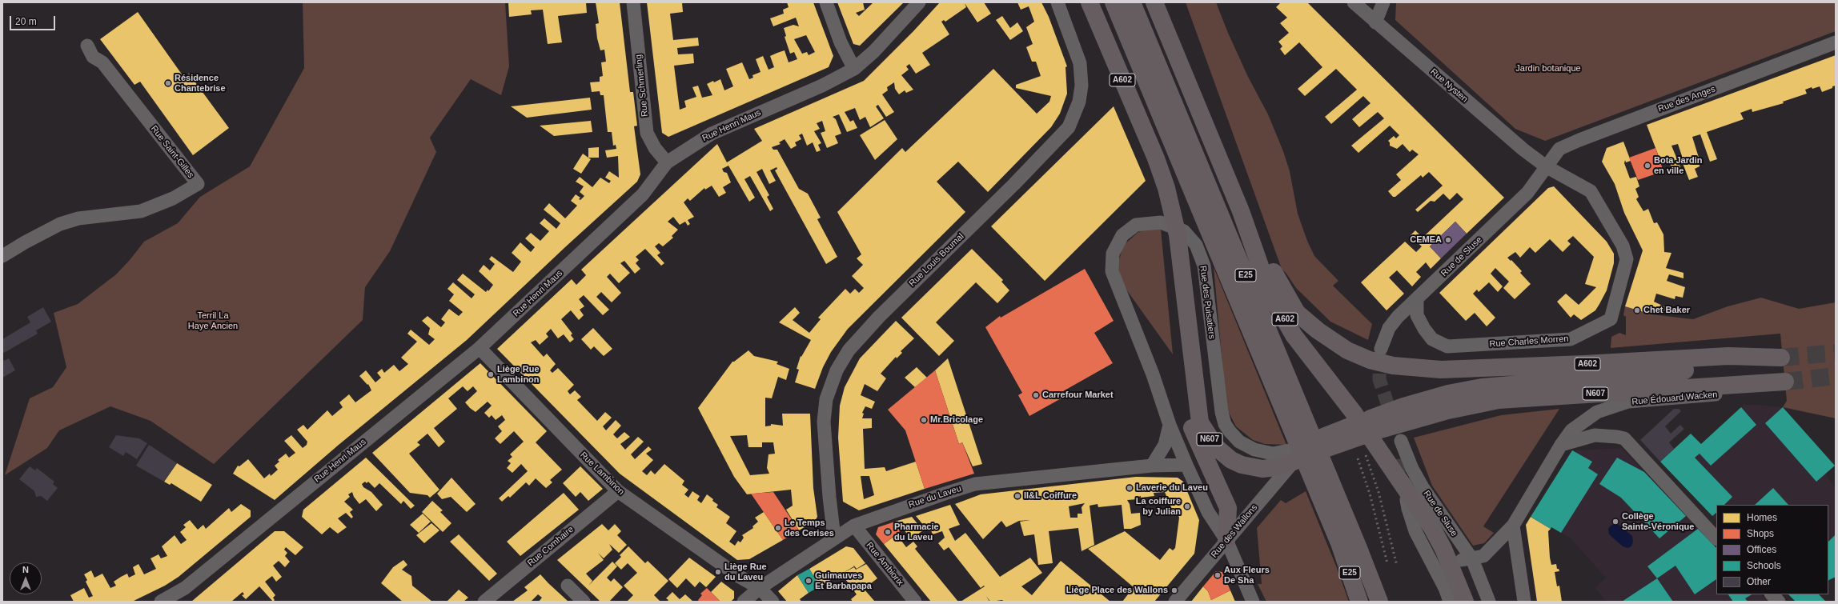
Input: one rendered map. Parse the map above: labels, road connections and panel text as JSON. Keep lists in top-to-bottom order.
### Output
{
  "streets": {
    "highway": ["A602", "E25", "N607"],
    "street": [
      "Rue Schmerling",
      "Rue Nysten",
      "Rue des Anges",
      "Rue Henri Maus",
      "Rue Saint-Gilles",
      "Rue de Sluse",
      "Rue Louis Boumal",
      "Rue des Puisatiers",
      "Rue Charles Morren",
      "Rue Édouard Wacken",
      "Rue Lambinon",
      "Rue du Laveu",
      "Rue des Wallons",
      "Rue Comhaire",
      "Rue Ambiorix"
    ]
  },
  "crossings": [
    ["A602", "Rue de Sluse"],
    ["A602", "Rue des Puisatiers"],
    ["A602", "N607"],
    ["A602", "Rue des Wallons"],
    ["Rue Schmerling", "Rue Henri Maus"],
    ["Rue Nysten", "Rue des Anges"],
    ["Rue Nysten", "Rue de Sluse"],
    ["Rue Nysten", "Rue Charles Morren"],
    ["Rue des Anges", "Rue de Sluse"],
    ["Rue des Anges", "Rue Charles Morren"],
    ["Rue Henri Maus", "Rue Lambinon"],
    ["Rue de Sluse", "Rue Charles Morren"],
    ["Rue de Sluse", "Rue Édouard Wacken"],
    ["Rue Louis Boumal", "Rue du Laveu"],
    ["Rue des Puisatiers", "N607"],
    ["Rue des Puisatiers", "Rue du Laveu"],
    ["Rue des Puisatiers", "Rue des Wallons"],
    ["N607", "Rue Édouard Wacken"],
    ["N607", "Rue des Wallons"],
    ["Rue Lambinon", "Rue du Laveu"],
    ["Rue Lambinon", "Rue Comhaire"],
    ["Rue du Laveu", "Rue Ambiorix"]
  ],
  "parks": ["Jardin botanique", "Terril La Haye Ancien"],
  "places": [
    "Résidence Chantebrise",
    "Bota Jardin en ville",
    "CEMEA",
    "Chet Baker",
    "Liège Rue Lambinon",
    "Carrefour Market",
    "Mr.Bricolage",
    "Laverie du Laveu",
    "Il&L Coiffure",
    "La coiffure by Julian",
    "Collège Sainte-Véronique",
    "Le Temps des Cerises",
    "Pharmacie du Laveu",
    "Liège Rue du Laveu",
    "Aux Fleurs De Sha",
    "Guimauves Et Barbapapa",
    "Liège Place des Wallons"
  ],
  "legend": [
    "Homes",
    "Shops",
    "Offices",
    "Schools",
    "Other"
  ],
  "scale_bar": "20 m",
  "north": "top"
}
